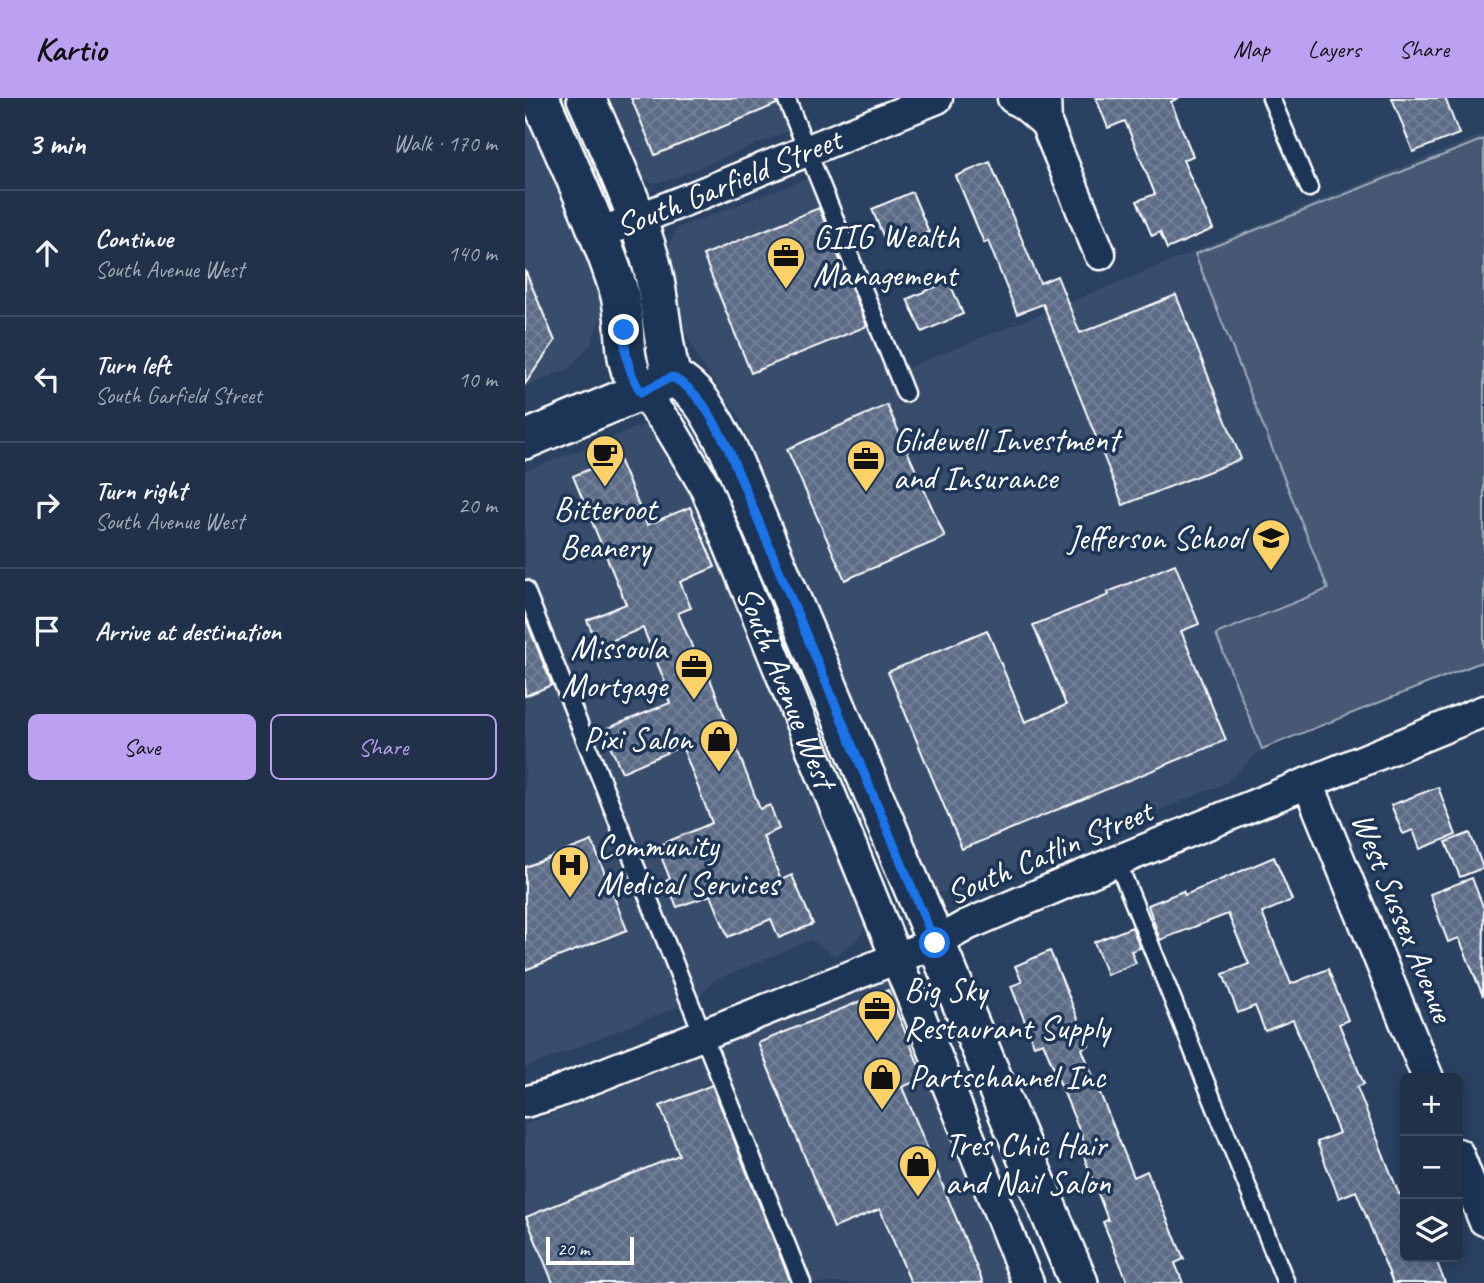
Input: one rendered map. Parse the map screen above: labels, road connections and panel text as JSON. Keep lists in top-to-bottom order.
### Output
{
  "streets": {
    "street": [
      "South Garfield Street",
      "South Avenue West",
      "South Catlin Street",
      "West Sussex Avenue"
    ]
  },
  "crossings": [
    ["South Garfield Street", "South Avenue West"],
    ["South Avenue West", "South Catlin Street"],
    ["South Catlin Street", "West Sussex Avenue"]
  ],
  "places": {
    "office": [
      "GIIG Wealth Management",
      "Glidewell Investment and Insurance",
      "Missoula Mortgage",
      "Big Sky Restaurant Supply"
    ],
    "cafe": ["Bitteroot Beanery"],
    "school or university": ["Jefferson School"],
    "shop": ["Pixi Salon", "Partschannel Inc", "Tres Chic Hair and Nail Salon"],
    "hospital": ["Community Medical Services"]
  },
  "scale_bar": "20 m",
  "page": {
    "header": "Kartio",
    "nav": ["Map", "Layers", "Share"],
    "heading": ["3 min", "Walk · 170 m"],
    "list": [
      ["Continue", "South Avenue West", "140 m"],
      ["Turn left", "South Garfield Street", "10 m"],
      ["Turn right", "South Avenue West", "20 m"],
      "Arrive at destination"
    ],
    "buttons": ["Save", "Share"],
    "map_buttons": ["+", "−"],
    "scale": "20 m"
  }
}
